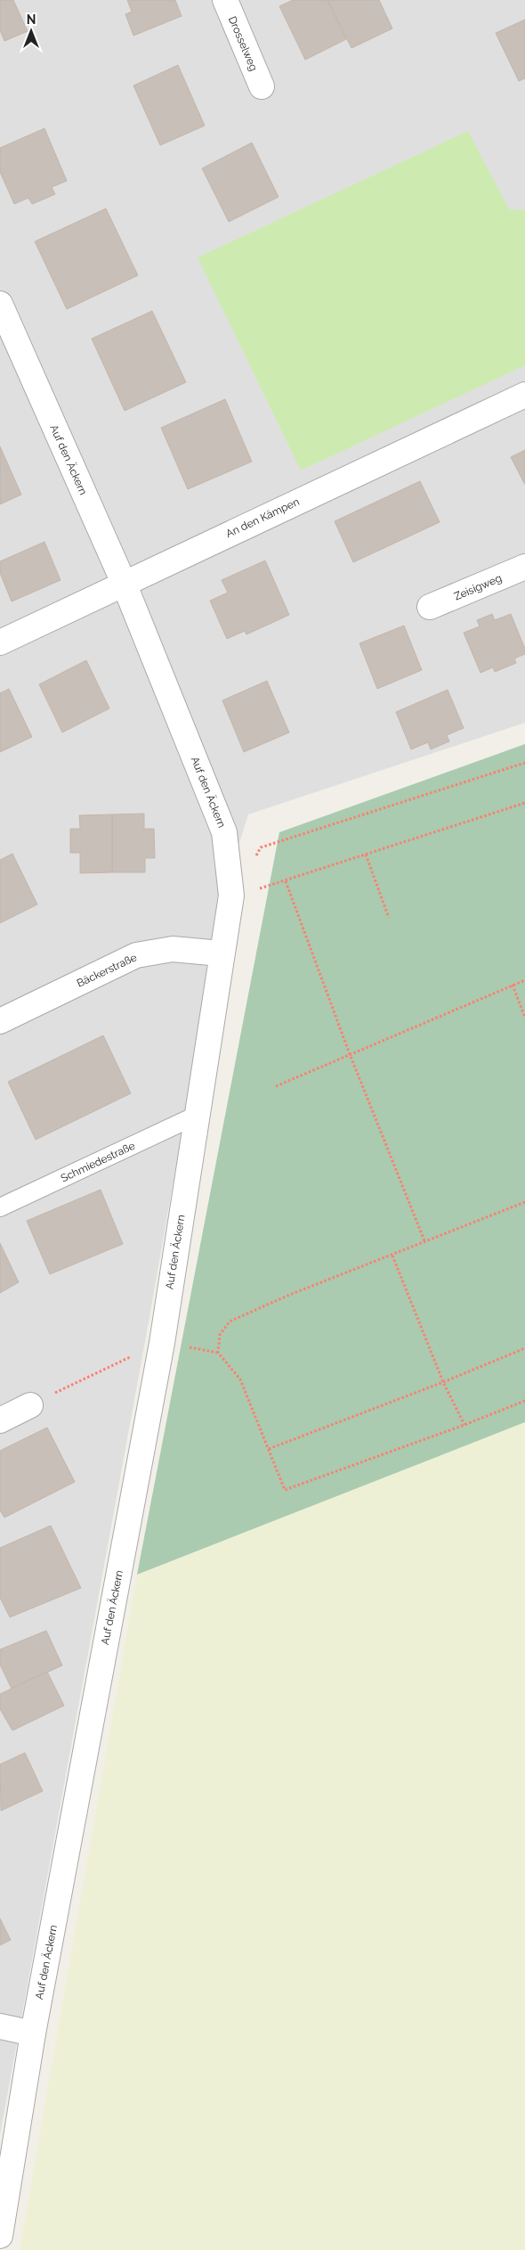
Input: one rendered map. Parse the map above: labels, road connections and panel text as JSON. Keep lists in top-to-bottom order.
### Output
{
  "streets": {
    "street": [
      "Drosselweg",
      "Auf den Äckern",
      "An den Kämpen",
      "Zeisigweg",
      "Bäckerstraße"
    ],
    "lane": ["Schmiedestraße"]
  },
  "crossings": [
    ["Auf den Äckern", "An den Kämpen"],
    ["Auf den Äckern", "Bäckerstraße"],
    ["Auf den Äckern", "Schmiedestraße"]
  ],
  "north": "top"
}
